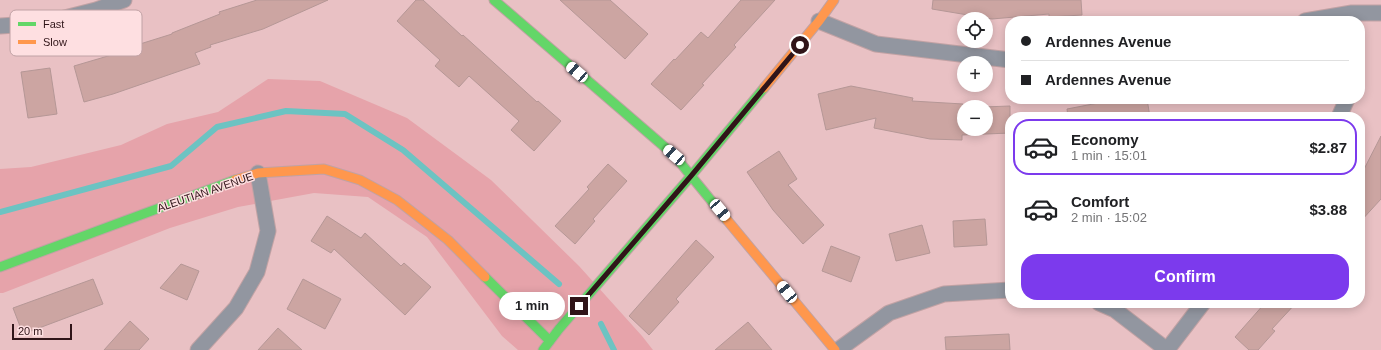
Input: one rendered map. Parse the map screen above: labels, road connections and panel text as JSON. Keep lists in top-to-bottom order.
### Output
{
  "streets": {
    "street": ["ALEUTIAN AVENUE"]
  },
  "legend": ["Fast", "Slow"],
  "scale_bar": "20 m",
  "page": {
    "map_buttons": ["+", "−"],
    "banner": ["Ardennes Avenue", "Ardennes Avenue"],
    "list": [
      {
        "name": "Economy",
        "note": "1 min · 15:01",
        "value": "$2.87"
      },
      {
        "name": "Comfort",
        "note": "2 min · 15:02",
        "value": "$3.88"
      }
    ],
    "buttons": "Confirm",
    "bubble": "1 min",
    "scale": "20 m"
  }
}
